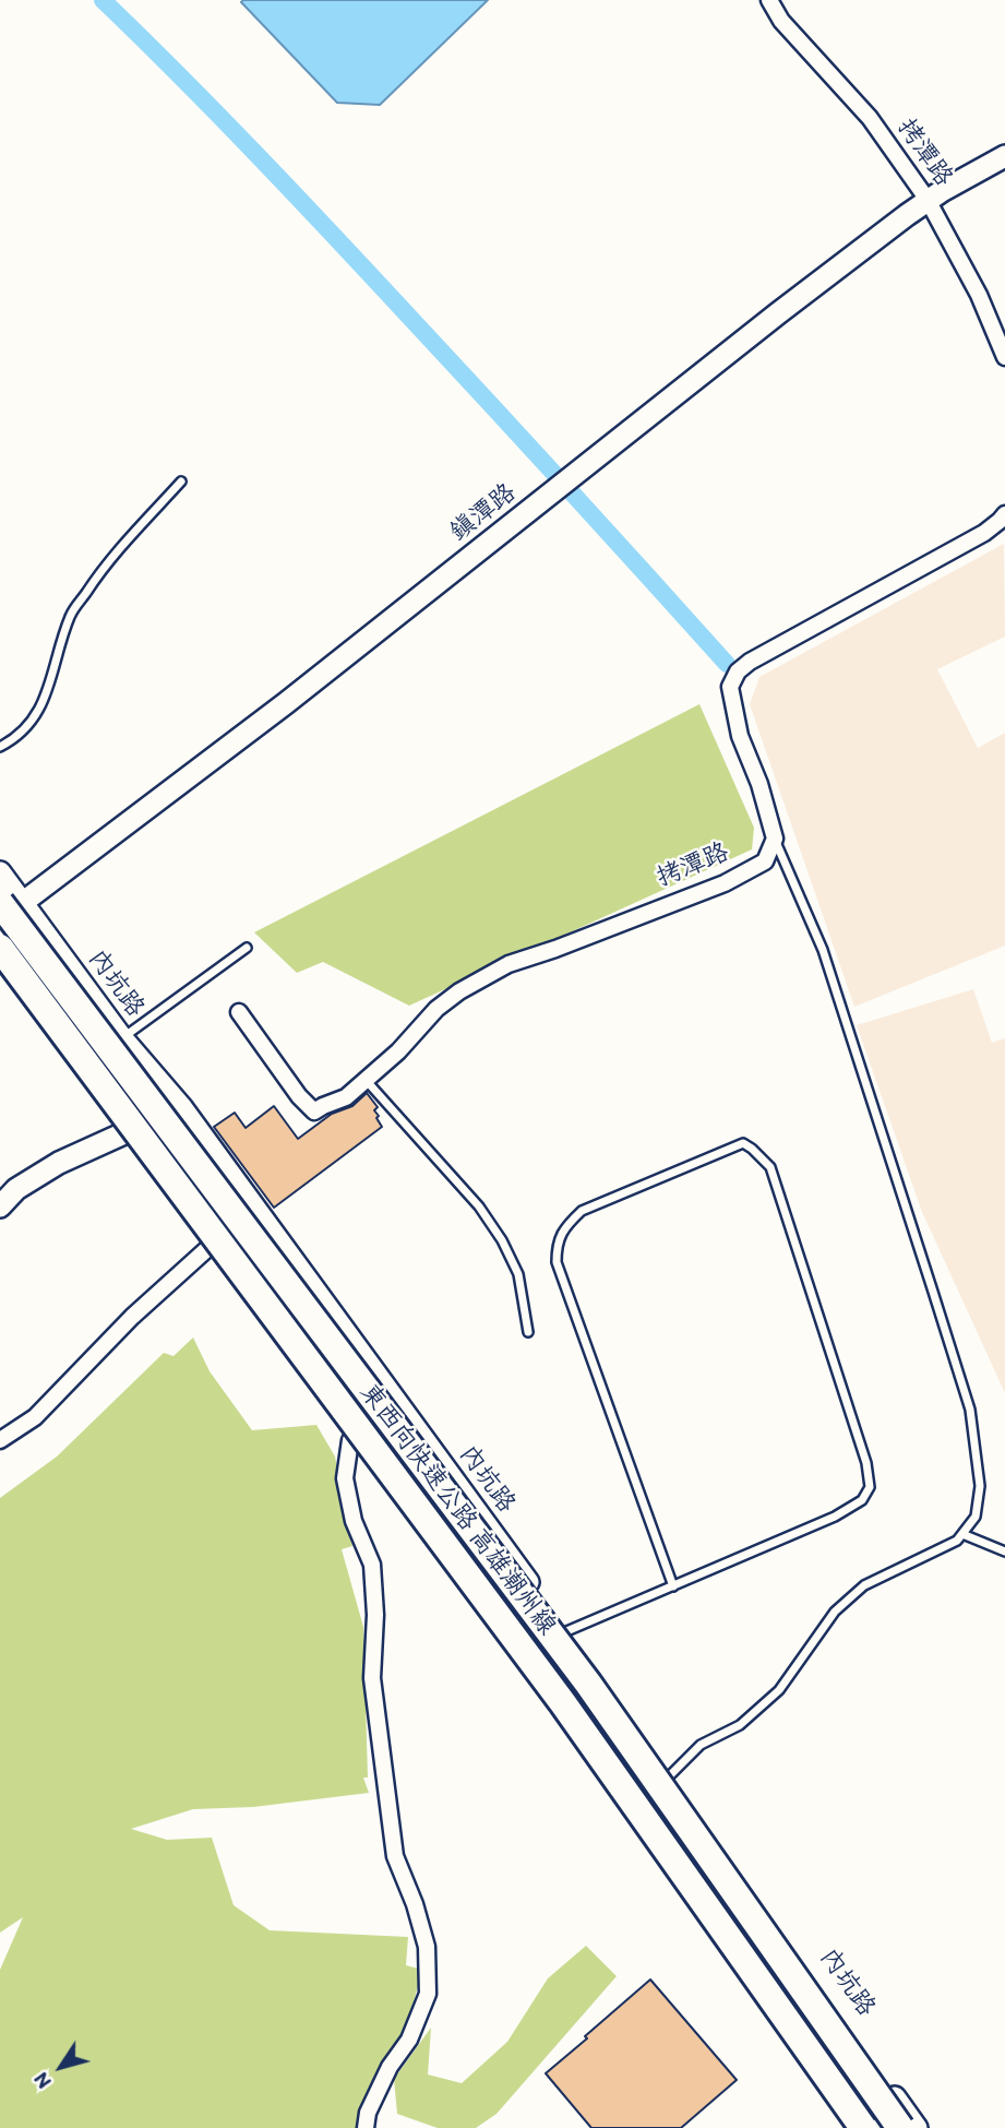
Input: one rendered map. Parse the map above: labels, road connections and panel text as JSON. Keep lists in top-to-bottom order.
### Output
{
  "streets": {
    "highway": ["東西向快速公路 高雄潮州線"],
    "main road": ["鎮潭路", "內坑路"],
    "street": ["拷潭路"]
  },
  "crossings": [
    ["拷潭路", "鎮潭路"],
    ["鎮潭路", "內坑路"],
    ["鎮潭路", "東西向快速公路 高雄潮州線"],
    ["內坑路", "東西向快速公路 高雄潮州線"]
  ],
  "north": "bottom left"
}
